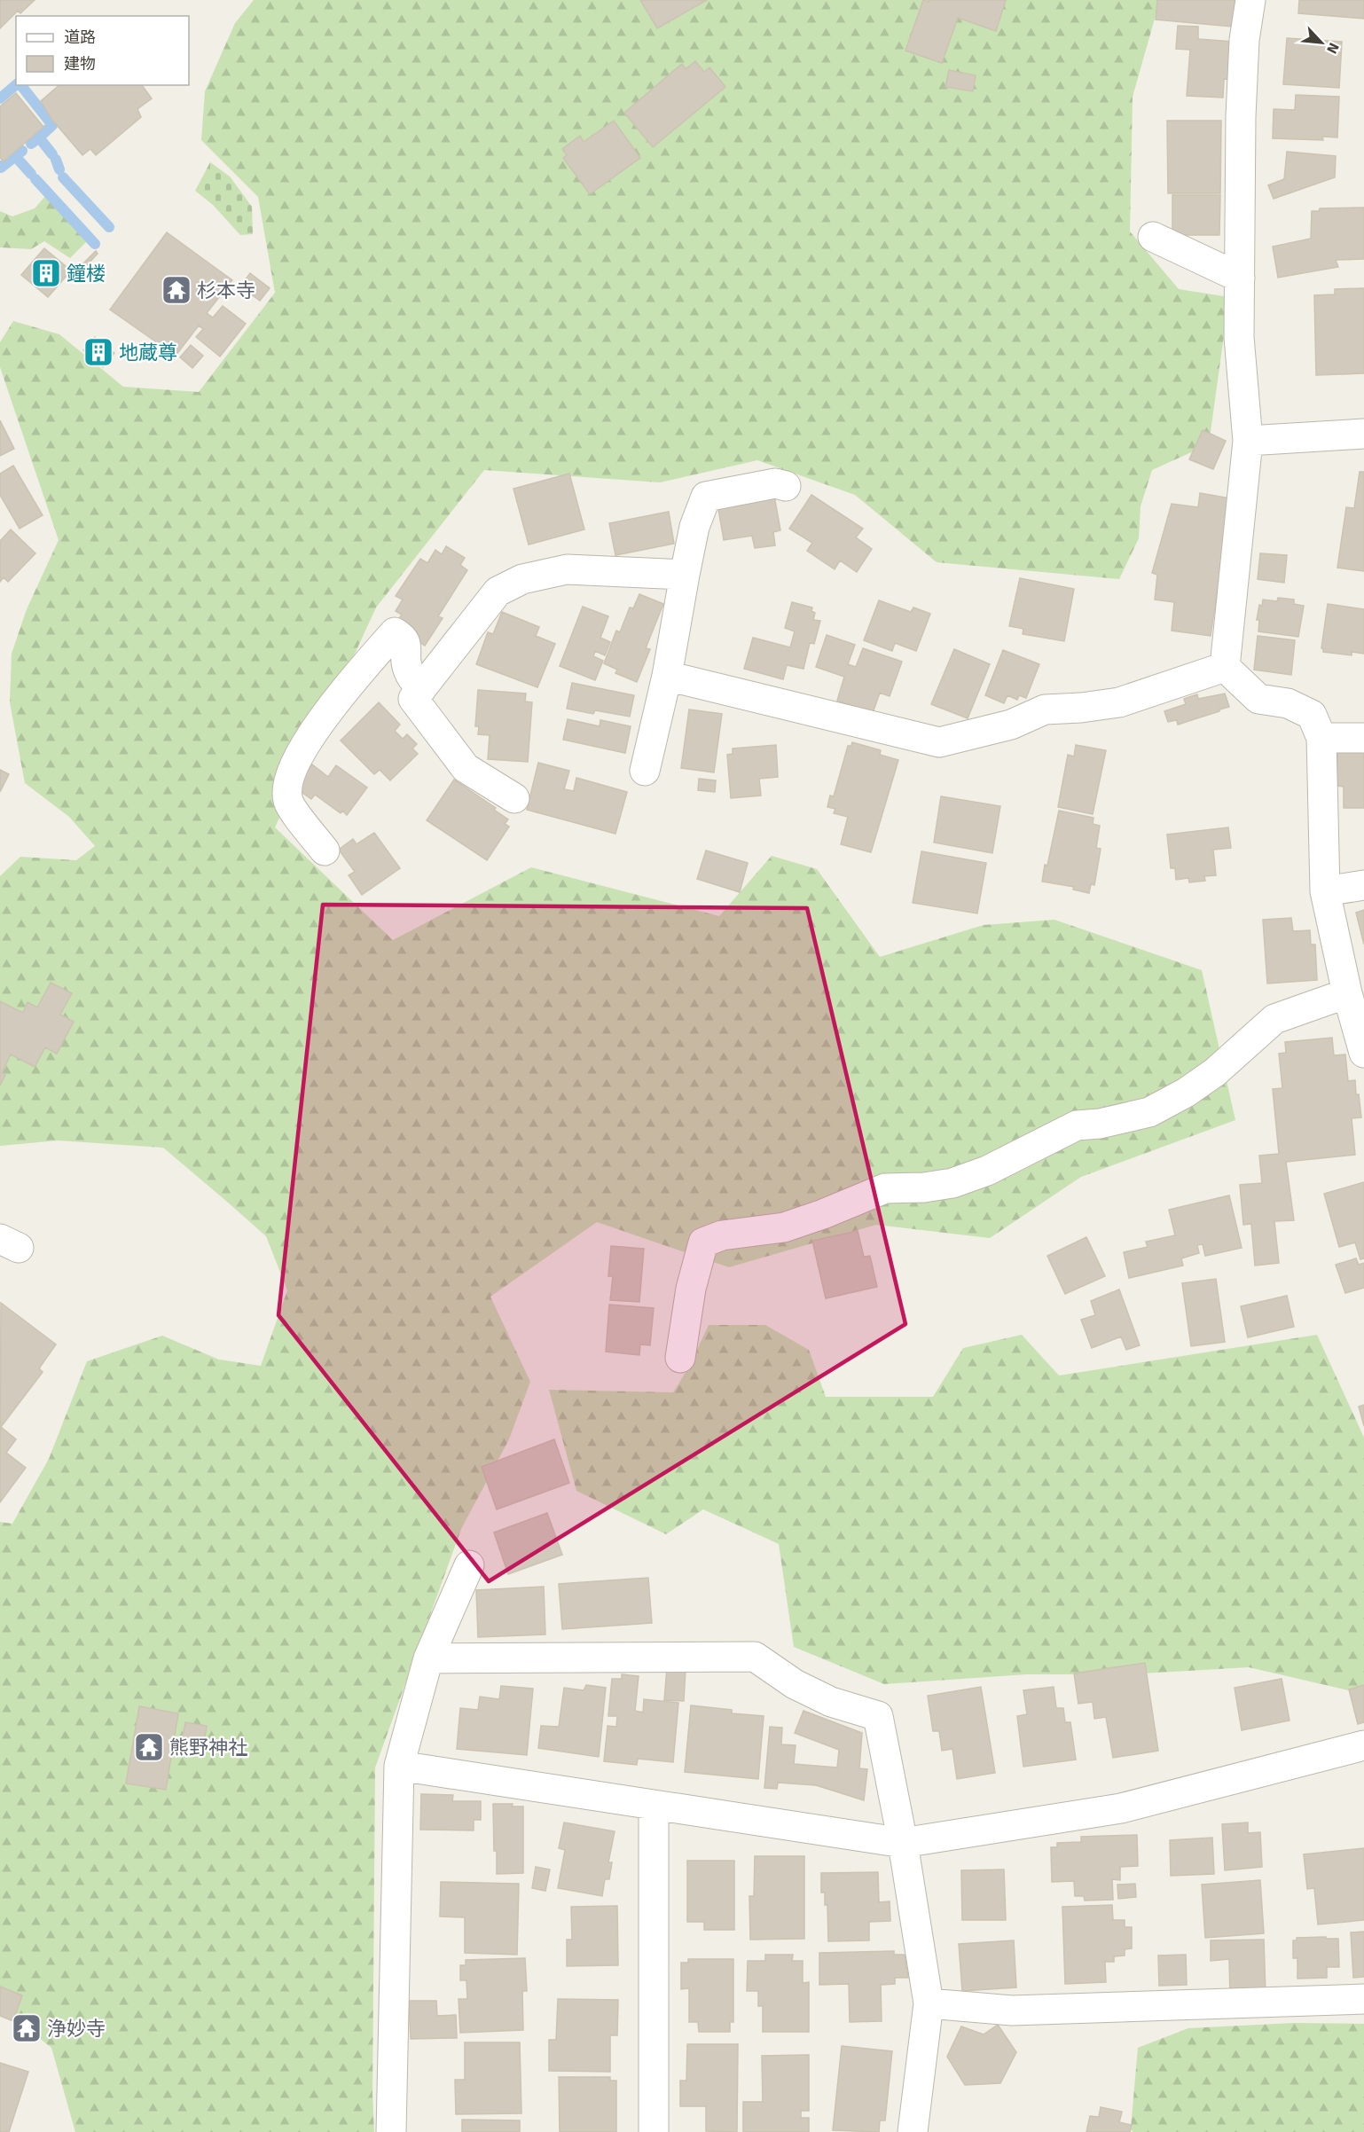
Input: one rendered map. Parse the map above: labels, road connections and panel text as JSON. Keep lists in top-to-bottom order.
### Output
{
  "places": {
    "building": ["鐘楼", "地蔵尊"],
    "temple": ["杉本寺", "熊野神社", "浄妙寺"]
  },
  "legend": ["道路", "建物"],
  "north": "bottom right"
}
